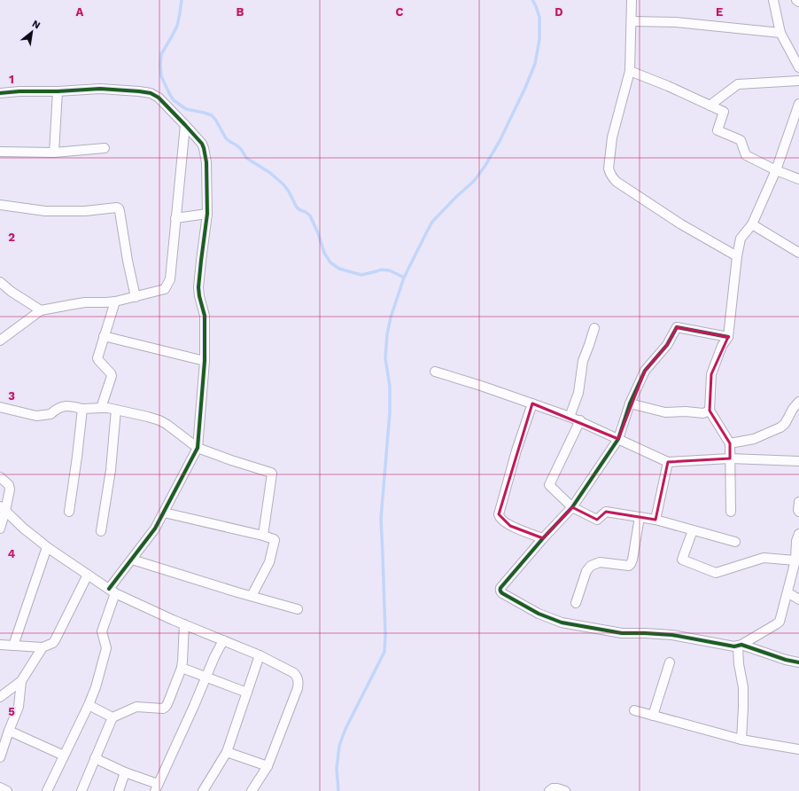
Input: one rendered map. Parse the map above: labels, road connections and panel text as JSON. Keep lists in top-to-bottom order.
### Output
{
  "north": "top right",
  "grid": {
    "columns": [
      "A",
      "B",
      "C",
      "D",
      "E"
    ],
    "rows": [
      "1",
      "2",
      "3",
      "4",
      "5"
    ]
  }
}
